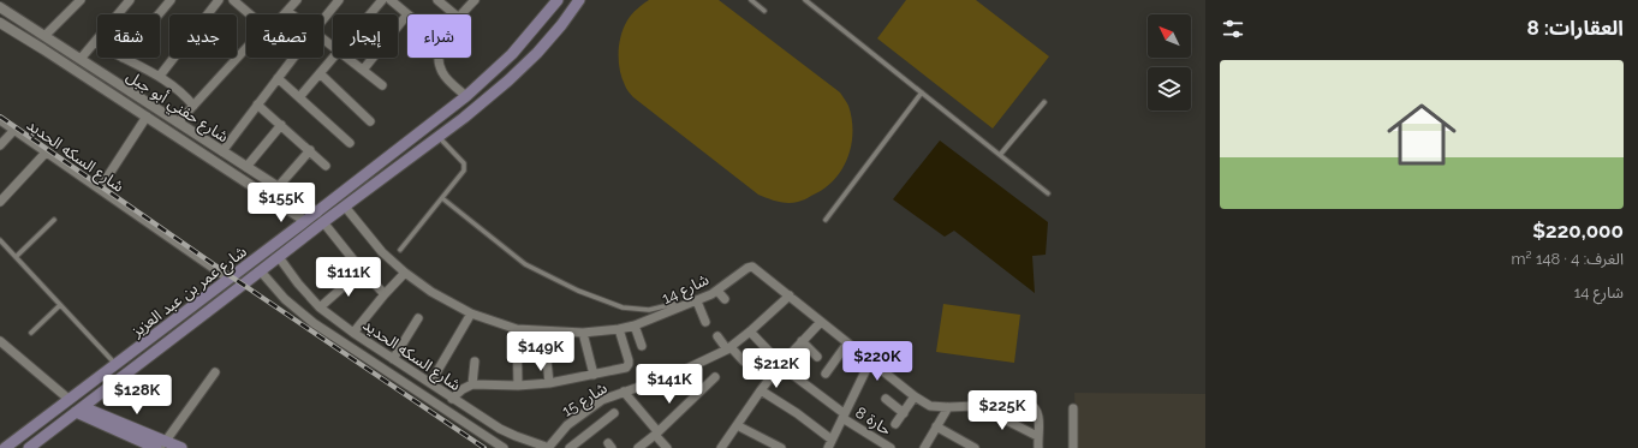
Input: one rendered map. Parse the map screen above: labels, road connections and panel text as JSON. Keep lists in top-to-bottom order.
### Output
{
  "streets": {
    "main road": ["شارع عمر بن عبد العزيز"],
    "street": [
      "شارع حفني أبو جبل",
      "شارع السكه الحديد",
      "شارع 14",
      "شارع 15",
      "حارة 8"
    ]
  },
  "crossings": [
    ["شارع حفني أبو جبل", "شارع عمر بن عبد العزيز"],
    ["شارع السكه الحديد", "شارع عمر بن عبد العزيز"],
    ["شارع السكه الحديد", "شارع 15"],
    ["شارع 14", "شارع عمر بن عبد العزيز"],
    ["شارع 14", "شارع 15"],
    ["شارع 15", "حارة 8"]
  ],
  "north": "top left",
  "page": {
    "heading": "العقارات: 8",
    "chip": [
      "شراء",
      "إيجار",
      "تصفية",
      "جديد",
      "شقة"
    ],
    "list": [
      {
        "name": "$220,000",
        "note": "الغرف: 4 · 148 m² · شارع 14"
      }
    ],
    "price": [
      "$155K",
      "$111K",
      "$149K",
      "$220K",
      "$212K",
      "$141K",
      "$128K",
      "$225K"
    ]
  }
}
